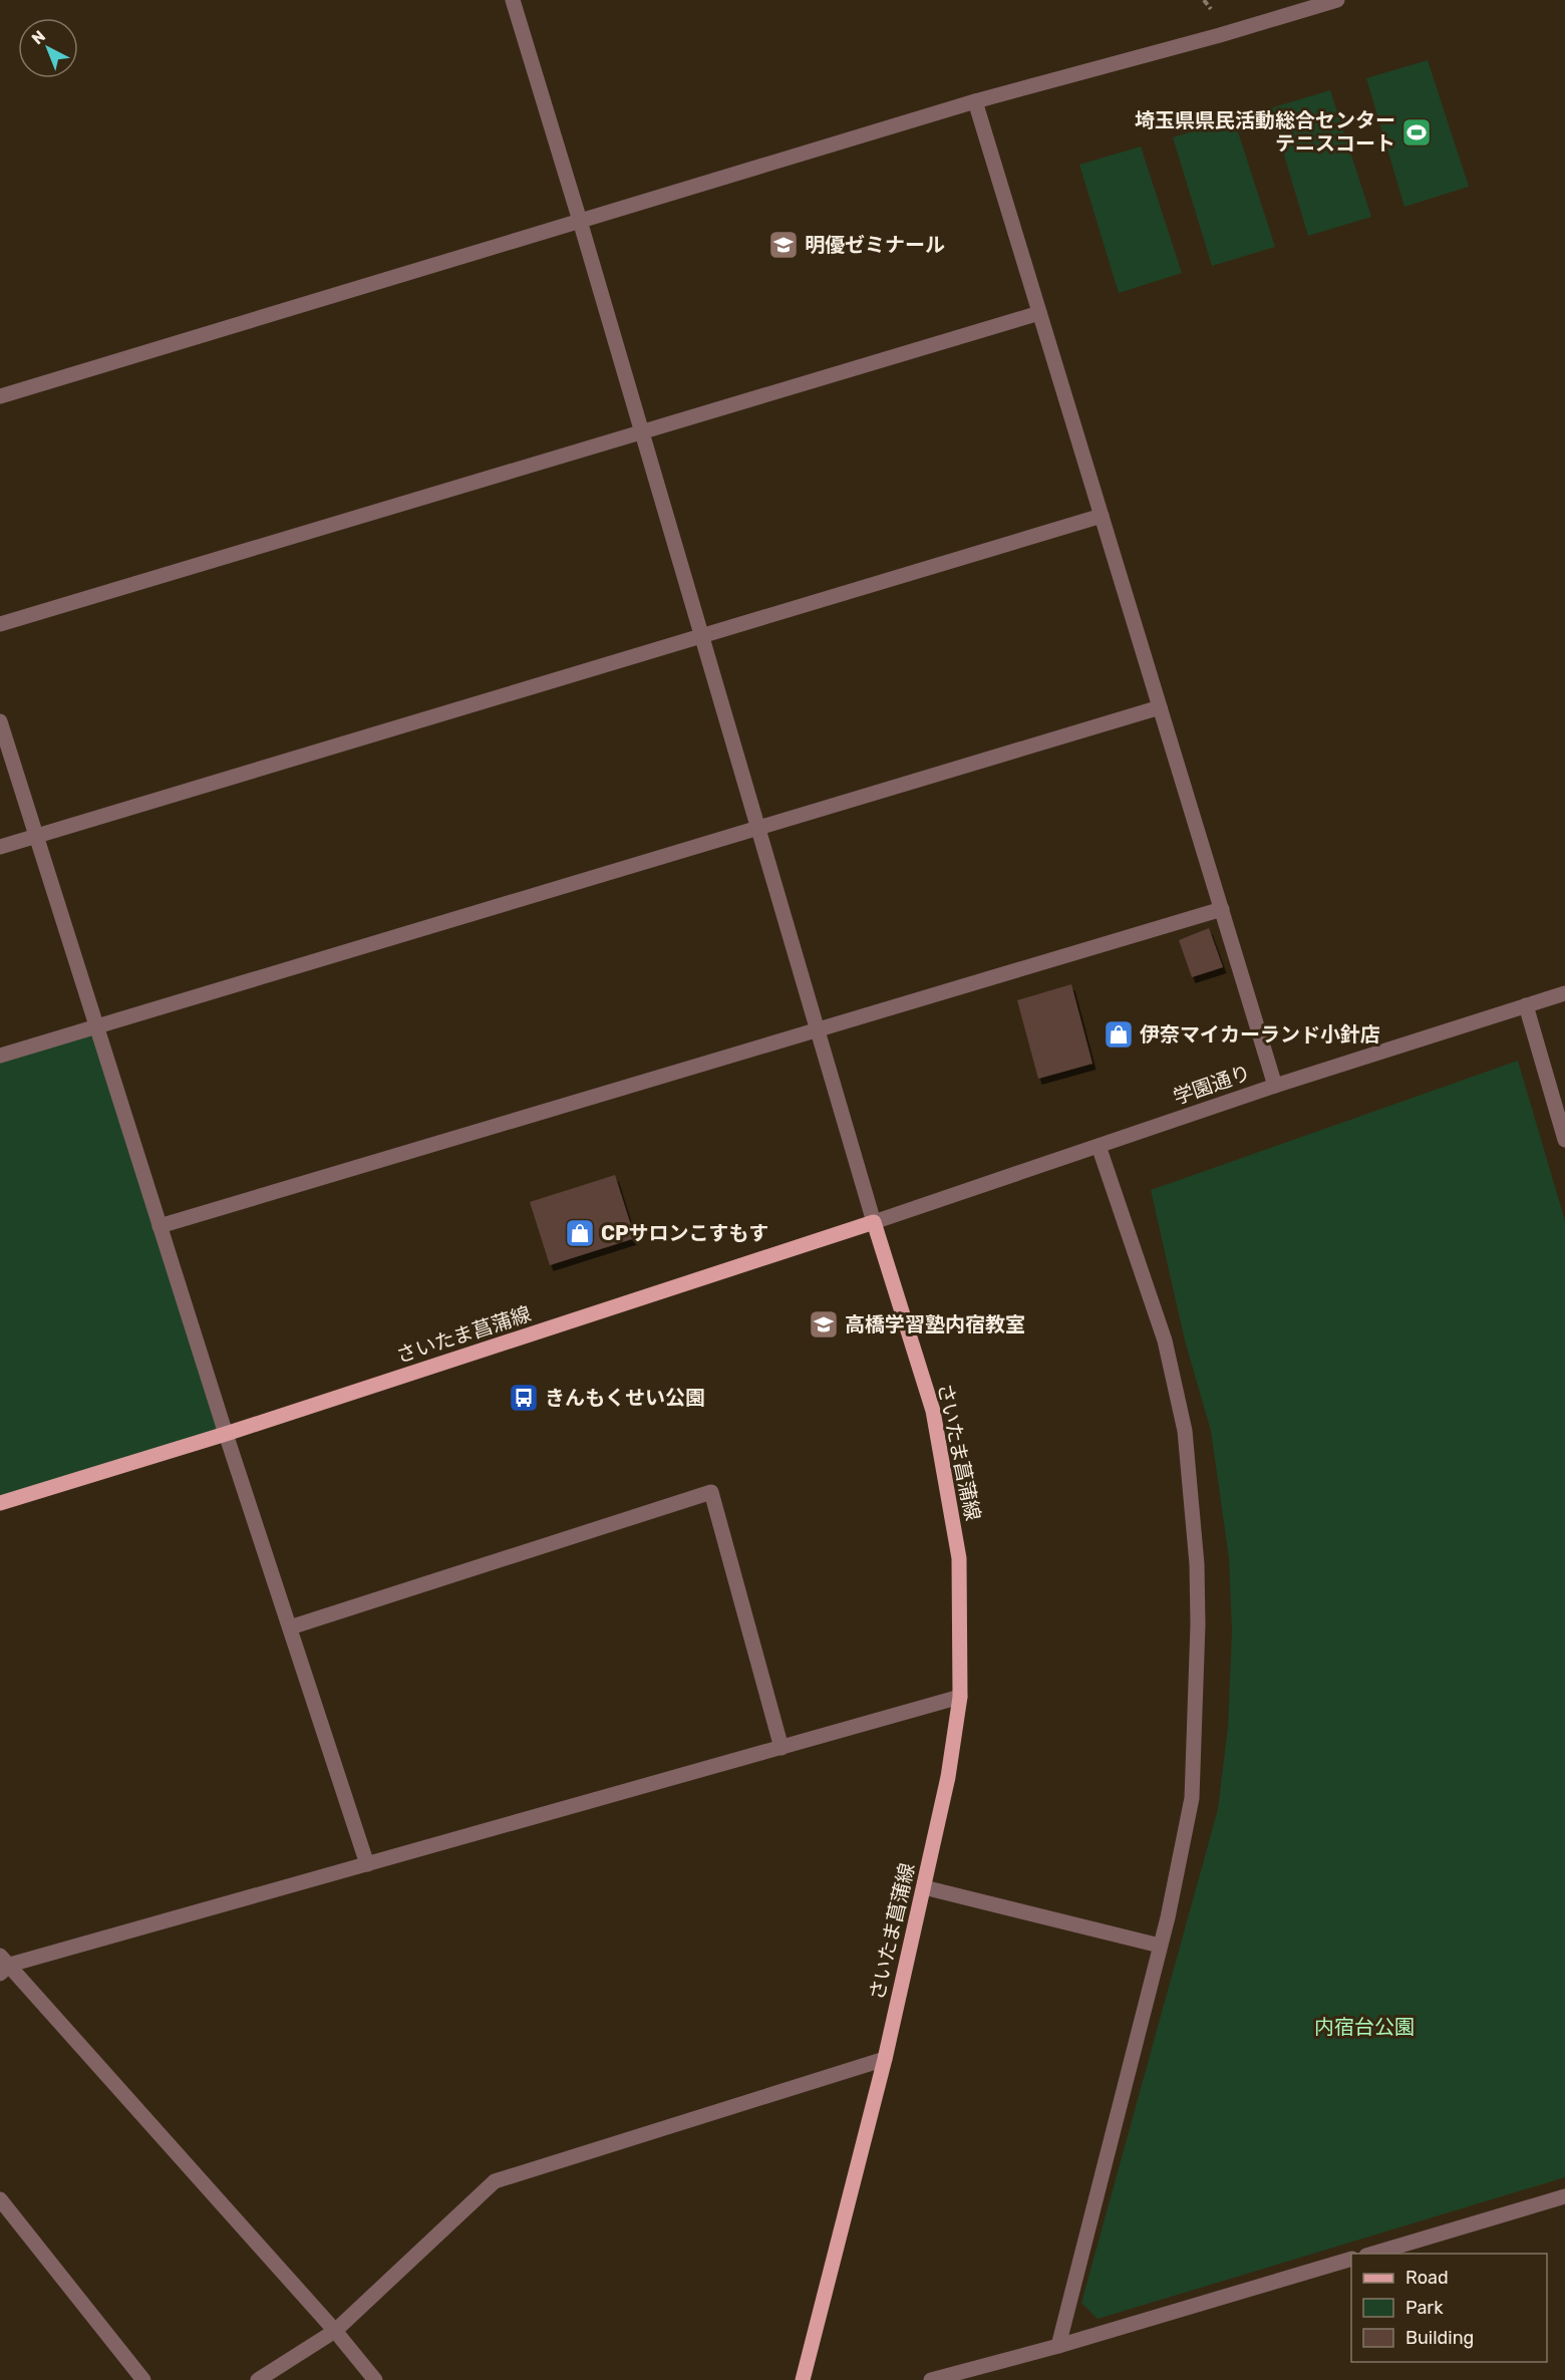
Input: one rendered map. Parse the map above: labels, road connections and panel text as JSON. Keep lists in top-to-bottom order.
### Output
{
  "streets": {
    "main road": ["さいたま菖蒲線"],
    "street": ["学園通り"]
  },
  "crossings": [
    ["学園通り", "さいたま菖蒲線"]
  ],
  "parks": ["内宿台公園"],
  "places": {
    "sports": ["埼玉県県民活動総合センター テニスコート"],
    "school or university": ["明優ゼミナール", "高橋学習塾内宿教室"],
    "shop": ["伊奈マイカーランド小針店", "CPサロンこすもす"],
    "bus stop": ["きんもくせい公園"]
  },
  "legend": ["Road", "Park", "Building"],
  "north": "top left"
}
